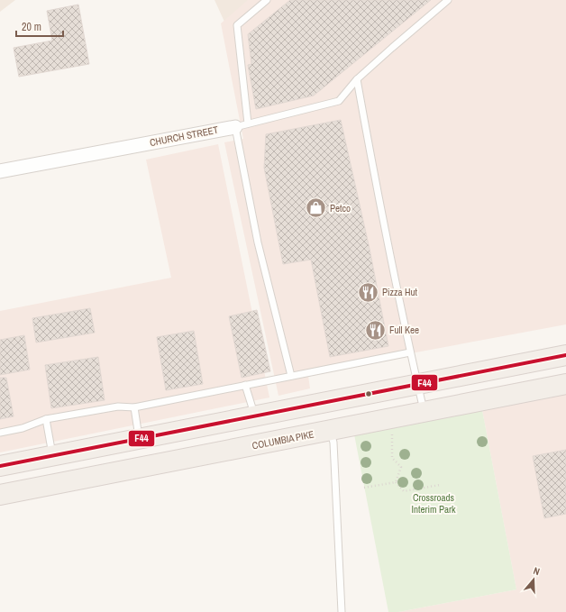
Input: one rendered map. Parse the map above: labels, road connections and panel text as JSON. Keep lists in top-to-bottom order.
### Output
{
  "streets": {
    "main road": ["COLUMBIA PIKE"],
    "street": ["CHURCH STREET"]
  },
  "parks": ["Crossroads Interim Park"],
  "places": {
    "shop": ["Petco"],
    "restaurant": ["Pizza Hut", "Full Kee"]
  },
  "lines": ["transit line F44"],
  "scale_bar": "20 m",
  "north": "top"
}
